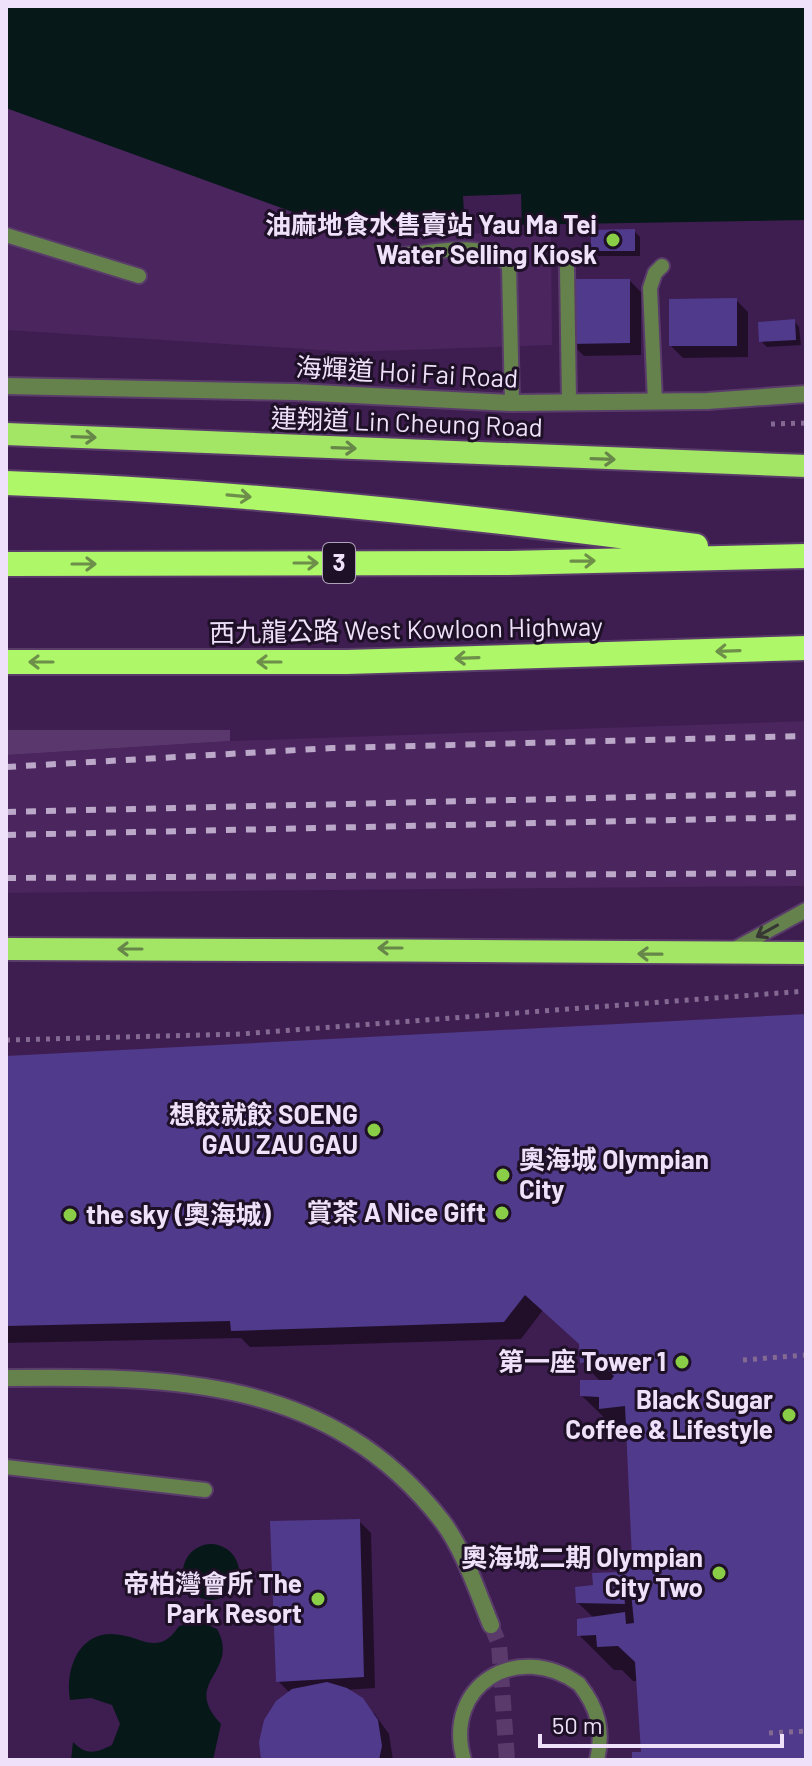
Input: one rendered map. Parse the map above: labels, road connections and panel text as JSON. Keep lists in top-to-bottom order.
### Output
{
  "streets": {
    "highway": ["連翔道 Lin Cheung Road", "3", "西九龍公路 West Kowloon Highway"],
    "street": ["海輝道 Hoi Fai Road"]
  },
  "places": [
    "油麻地食水售賣站 Yau Ma Tei Water Selling Kiosk",
    "想餃就餃 SOENG GAU ZAU GAU",
    "奧海城 Olympian City",
    "賞茶 A Nice Gift",
    "the sky (奧海城)",
    "第一座 Tower 1",
    "Black Sugar Coffee & Lifestyle",
    "奧海城二期 Olympian City Two",
    "帝柏灣會所 The Park Resort"
  ],
  "scale_bar": "50 m"
}
